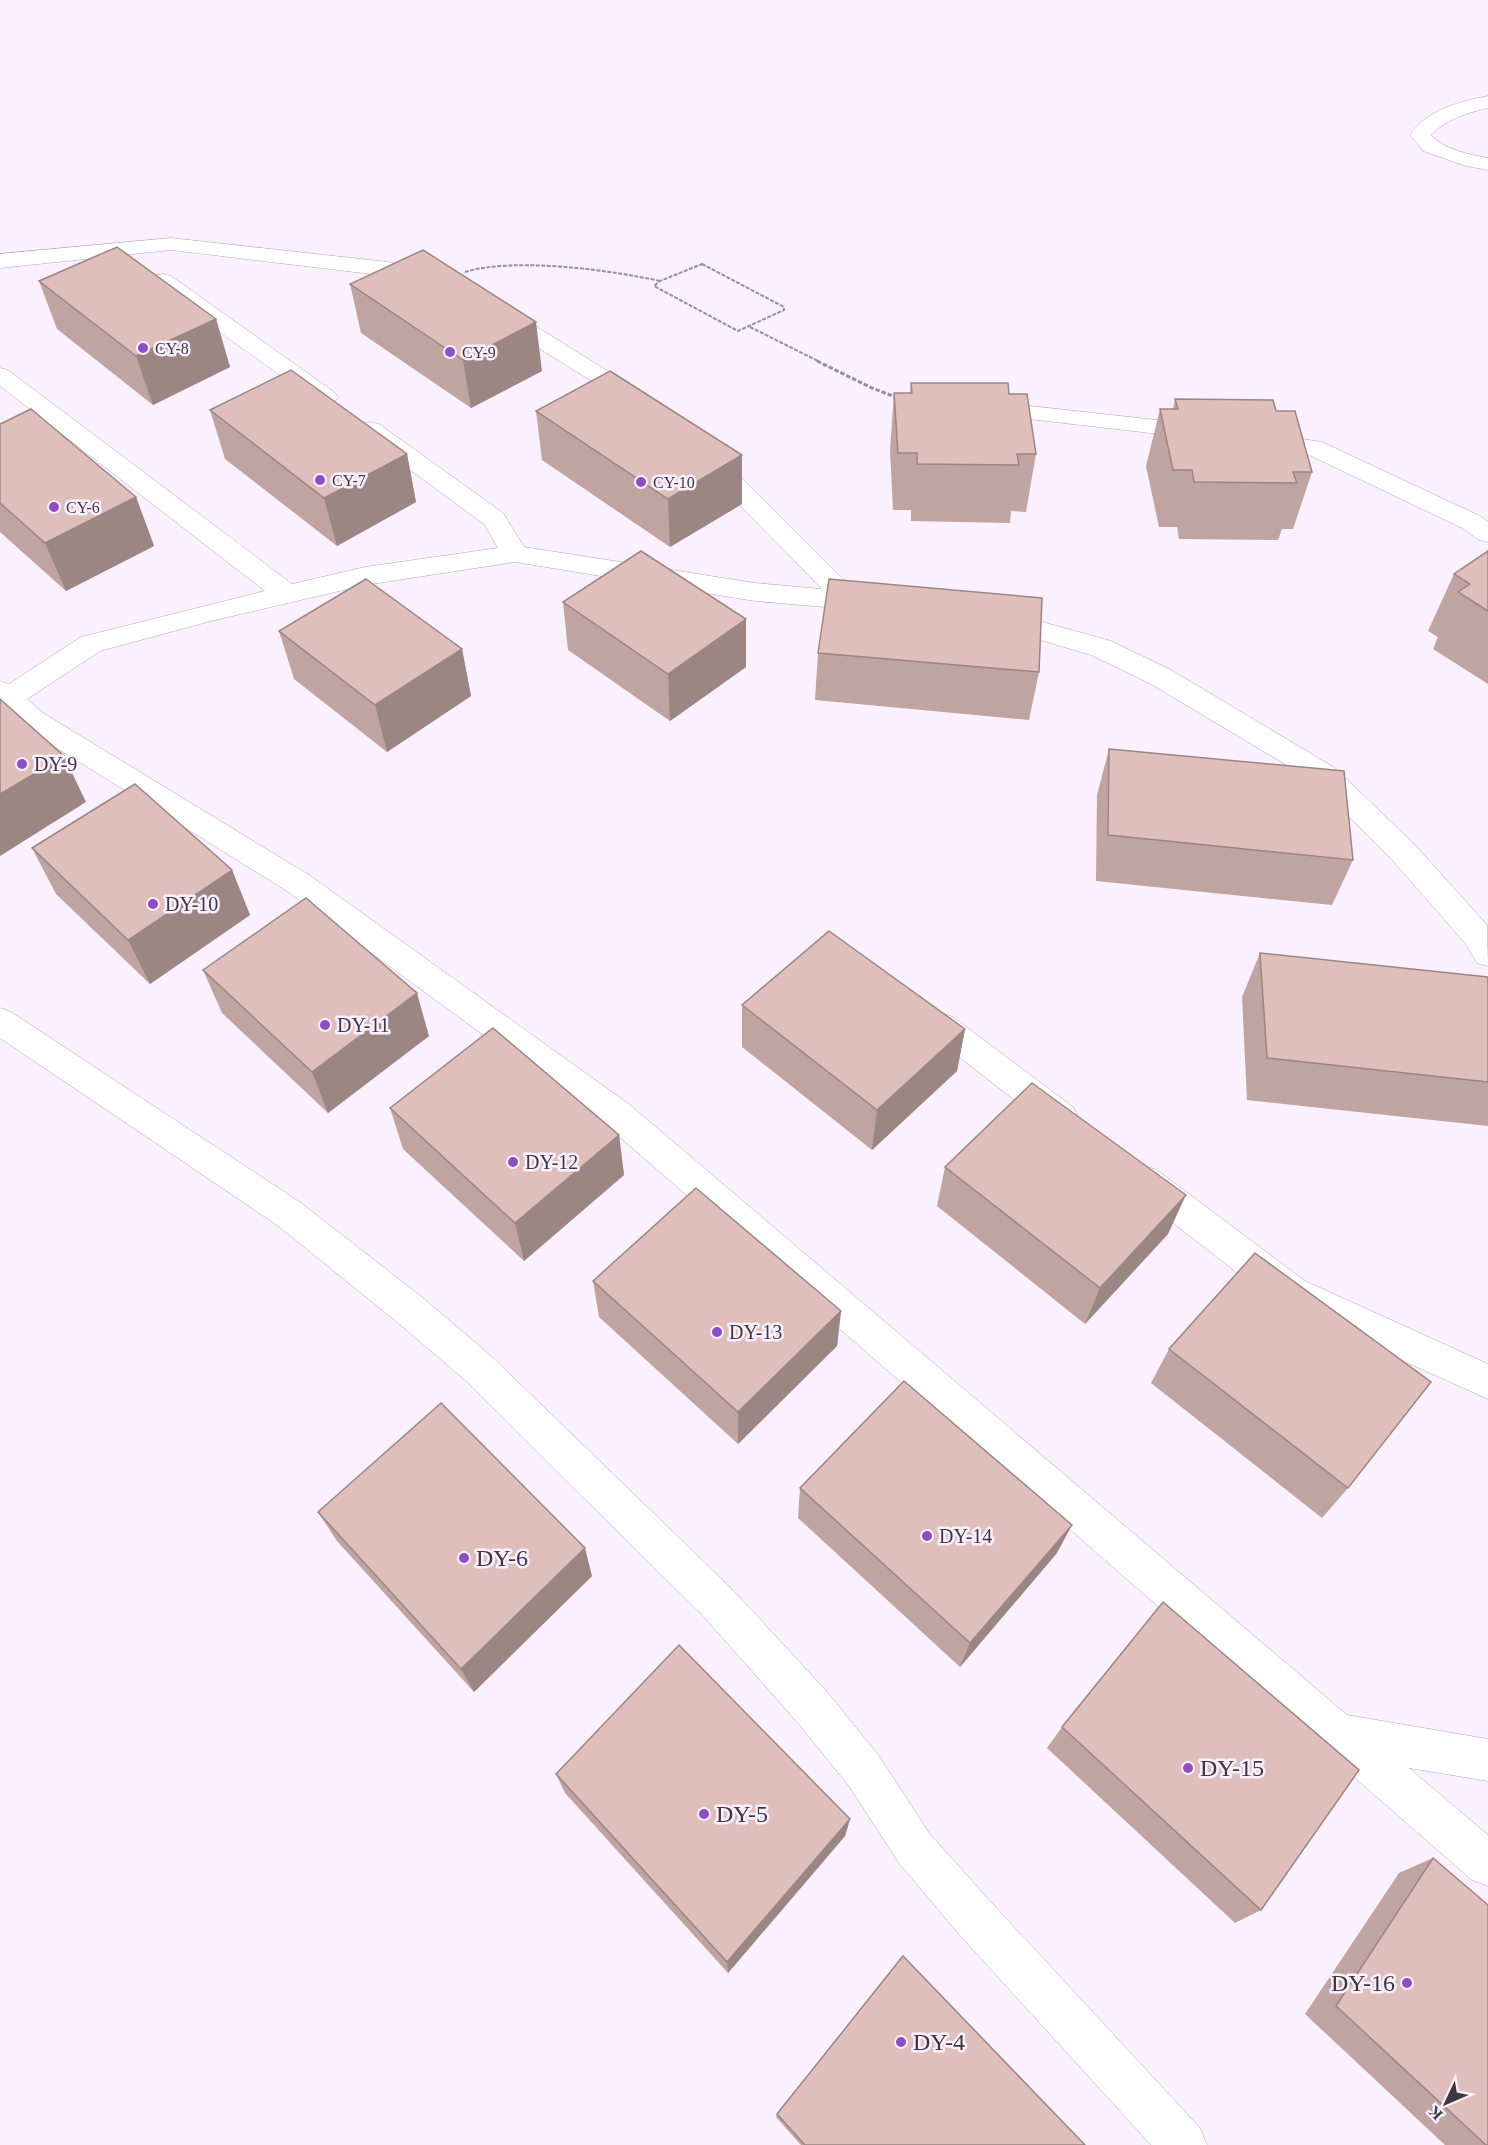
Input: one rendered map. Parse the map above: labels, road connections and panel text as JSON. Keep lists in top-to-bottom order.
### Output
{
  "places": [
    "CY-8",
    "CY-9",
    "CY-7",
    "CY-10",
    "CY-6",
    "DY-9",
    "DY-10",
    "DY-11",
    "DY-12",
    "DY-13",
    "DY-14",
    "DY-6",
    "DY-15",
    "DY-5",
    "DY-16",
    "DY-4"
  ],
  "north": "bottom left"
}
